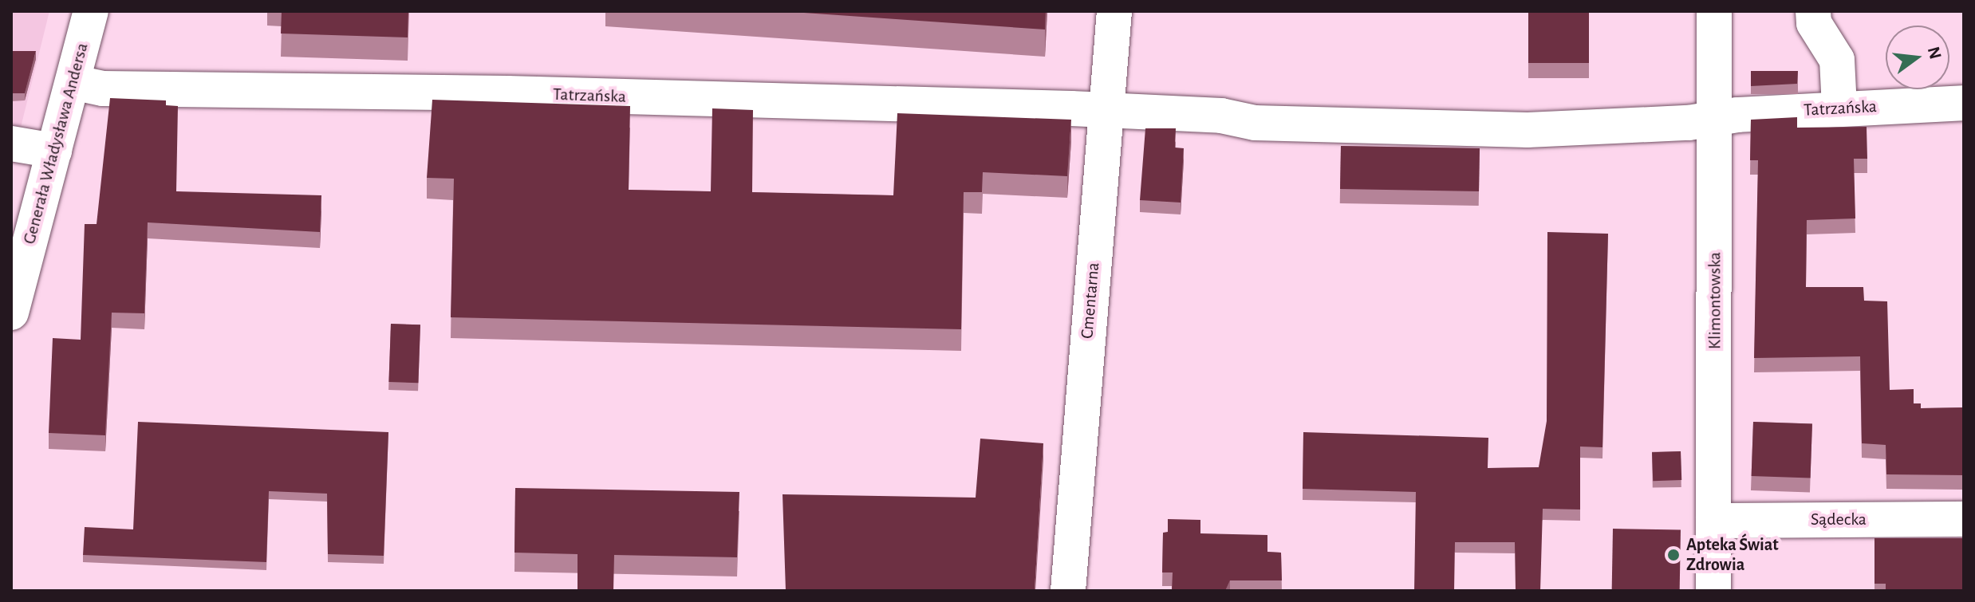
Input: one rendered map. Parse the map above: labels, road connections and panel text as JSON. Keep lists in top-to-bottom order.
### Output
{
  "streets": {
    "street": [
      "Tatrzańska",
      "Generała Władysława Andersa",
      "Cmentarna",
      "Klimontowska",
      "Sądecka"
    ]
  },
  "crossings": [
    ["Tatrzańska", "Generała Władysława Andersa"],
    ["Tatrzańska", "Cmentarna"],
    ["Tatrzańska", "Klimontowska"],
    ["Klimontowska", "Sądecka"]
  ],
  "places": ["Apteka Świat Zdrowia"],
  "north": "right"
}
